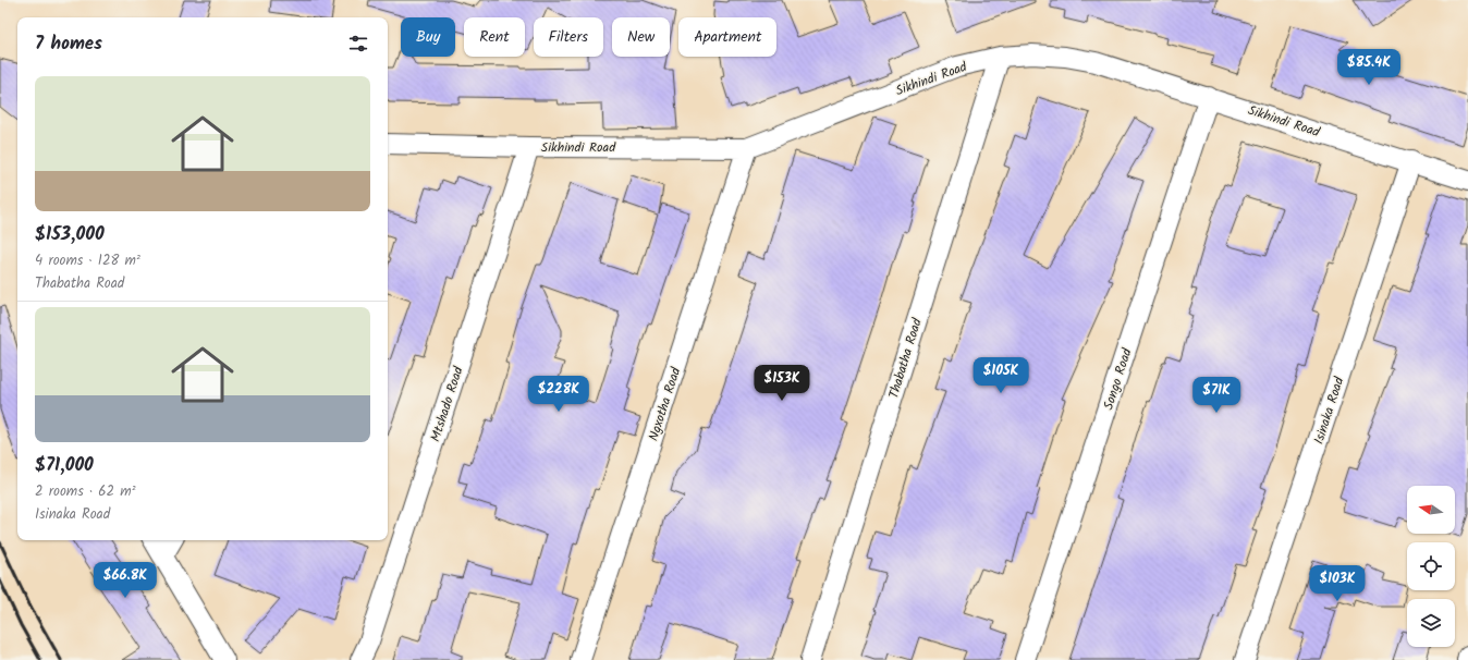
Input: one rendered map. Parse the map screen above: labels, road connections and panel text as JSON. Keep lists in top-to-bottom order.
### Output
{
  "streets": {
    "street": [
      "Sikhindi Road",
      "Thabatha Road",
      "Songo Road",
      "Mtshado Road",
      "Ngxotha Road",
      "Isinaka Road"
    ]
  },
  "crossings": [
    ["Sikhindi Road", "Thabatha Road"],
    ["Sikhindi Road", "Songo Road"],
    ["Sikhindi Road", "Mtshado Road"],
    ["Sikhindi Road", "Ngxotha Road"],
    ["Sikhindi Road", "Isinaka Road"]
  ],
  "north": "left",
  "page": {
    "chip": [
      "Buy",
      "Rent",
      "Filters",
      "New",
      "Apartment"
    ],
    "heading": "7 homes",
    "price": [
      "$85.4K",
      "$105K",
      "$153K",
      "$228K",
      "$71K",
      "$66.8K",
      "$103K"
    ],
    "list": [
      {
        "name": "$153,000",
        "note": "4 rooms · 128 m² · Thabatha Road"
      },
      {
        "name": "$71,000",
        "note": "2 rooms · 62 m² · Isinaka Road"
      }
    ]
  }
}
